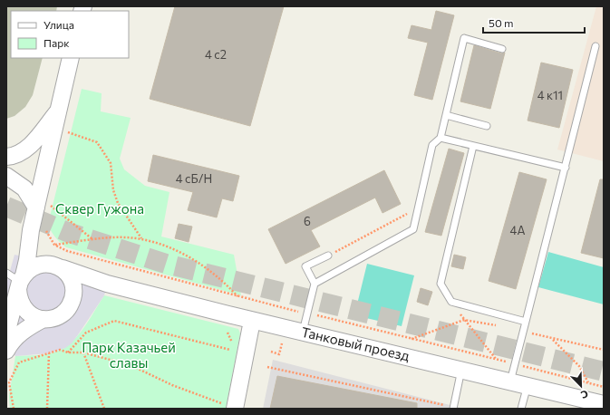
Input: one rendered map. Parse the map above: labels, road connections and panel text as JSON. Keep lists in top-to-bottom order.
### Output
{
  "streets": {
    "street": ["Танковый проезд"]
  },
  "parks": ["Сквер Гужона", "Парк Казачьей славы"],
  "house_numbers": [
    "4 с2",
    "4 к11",
    "4 сБ/Н",
    "6",
    "4А"
  ],
  "legend": ["Улица", "Парк"],
  "scale_bar": "50 m",
  "north": "bottom right"
}
